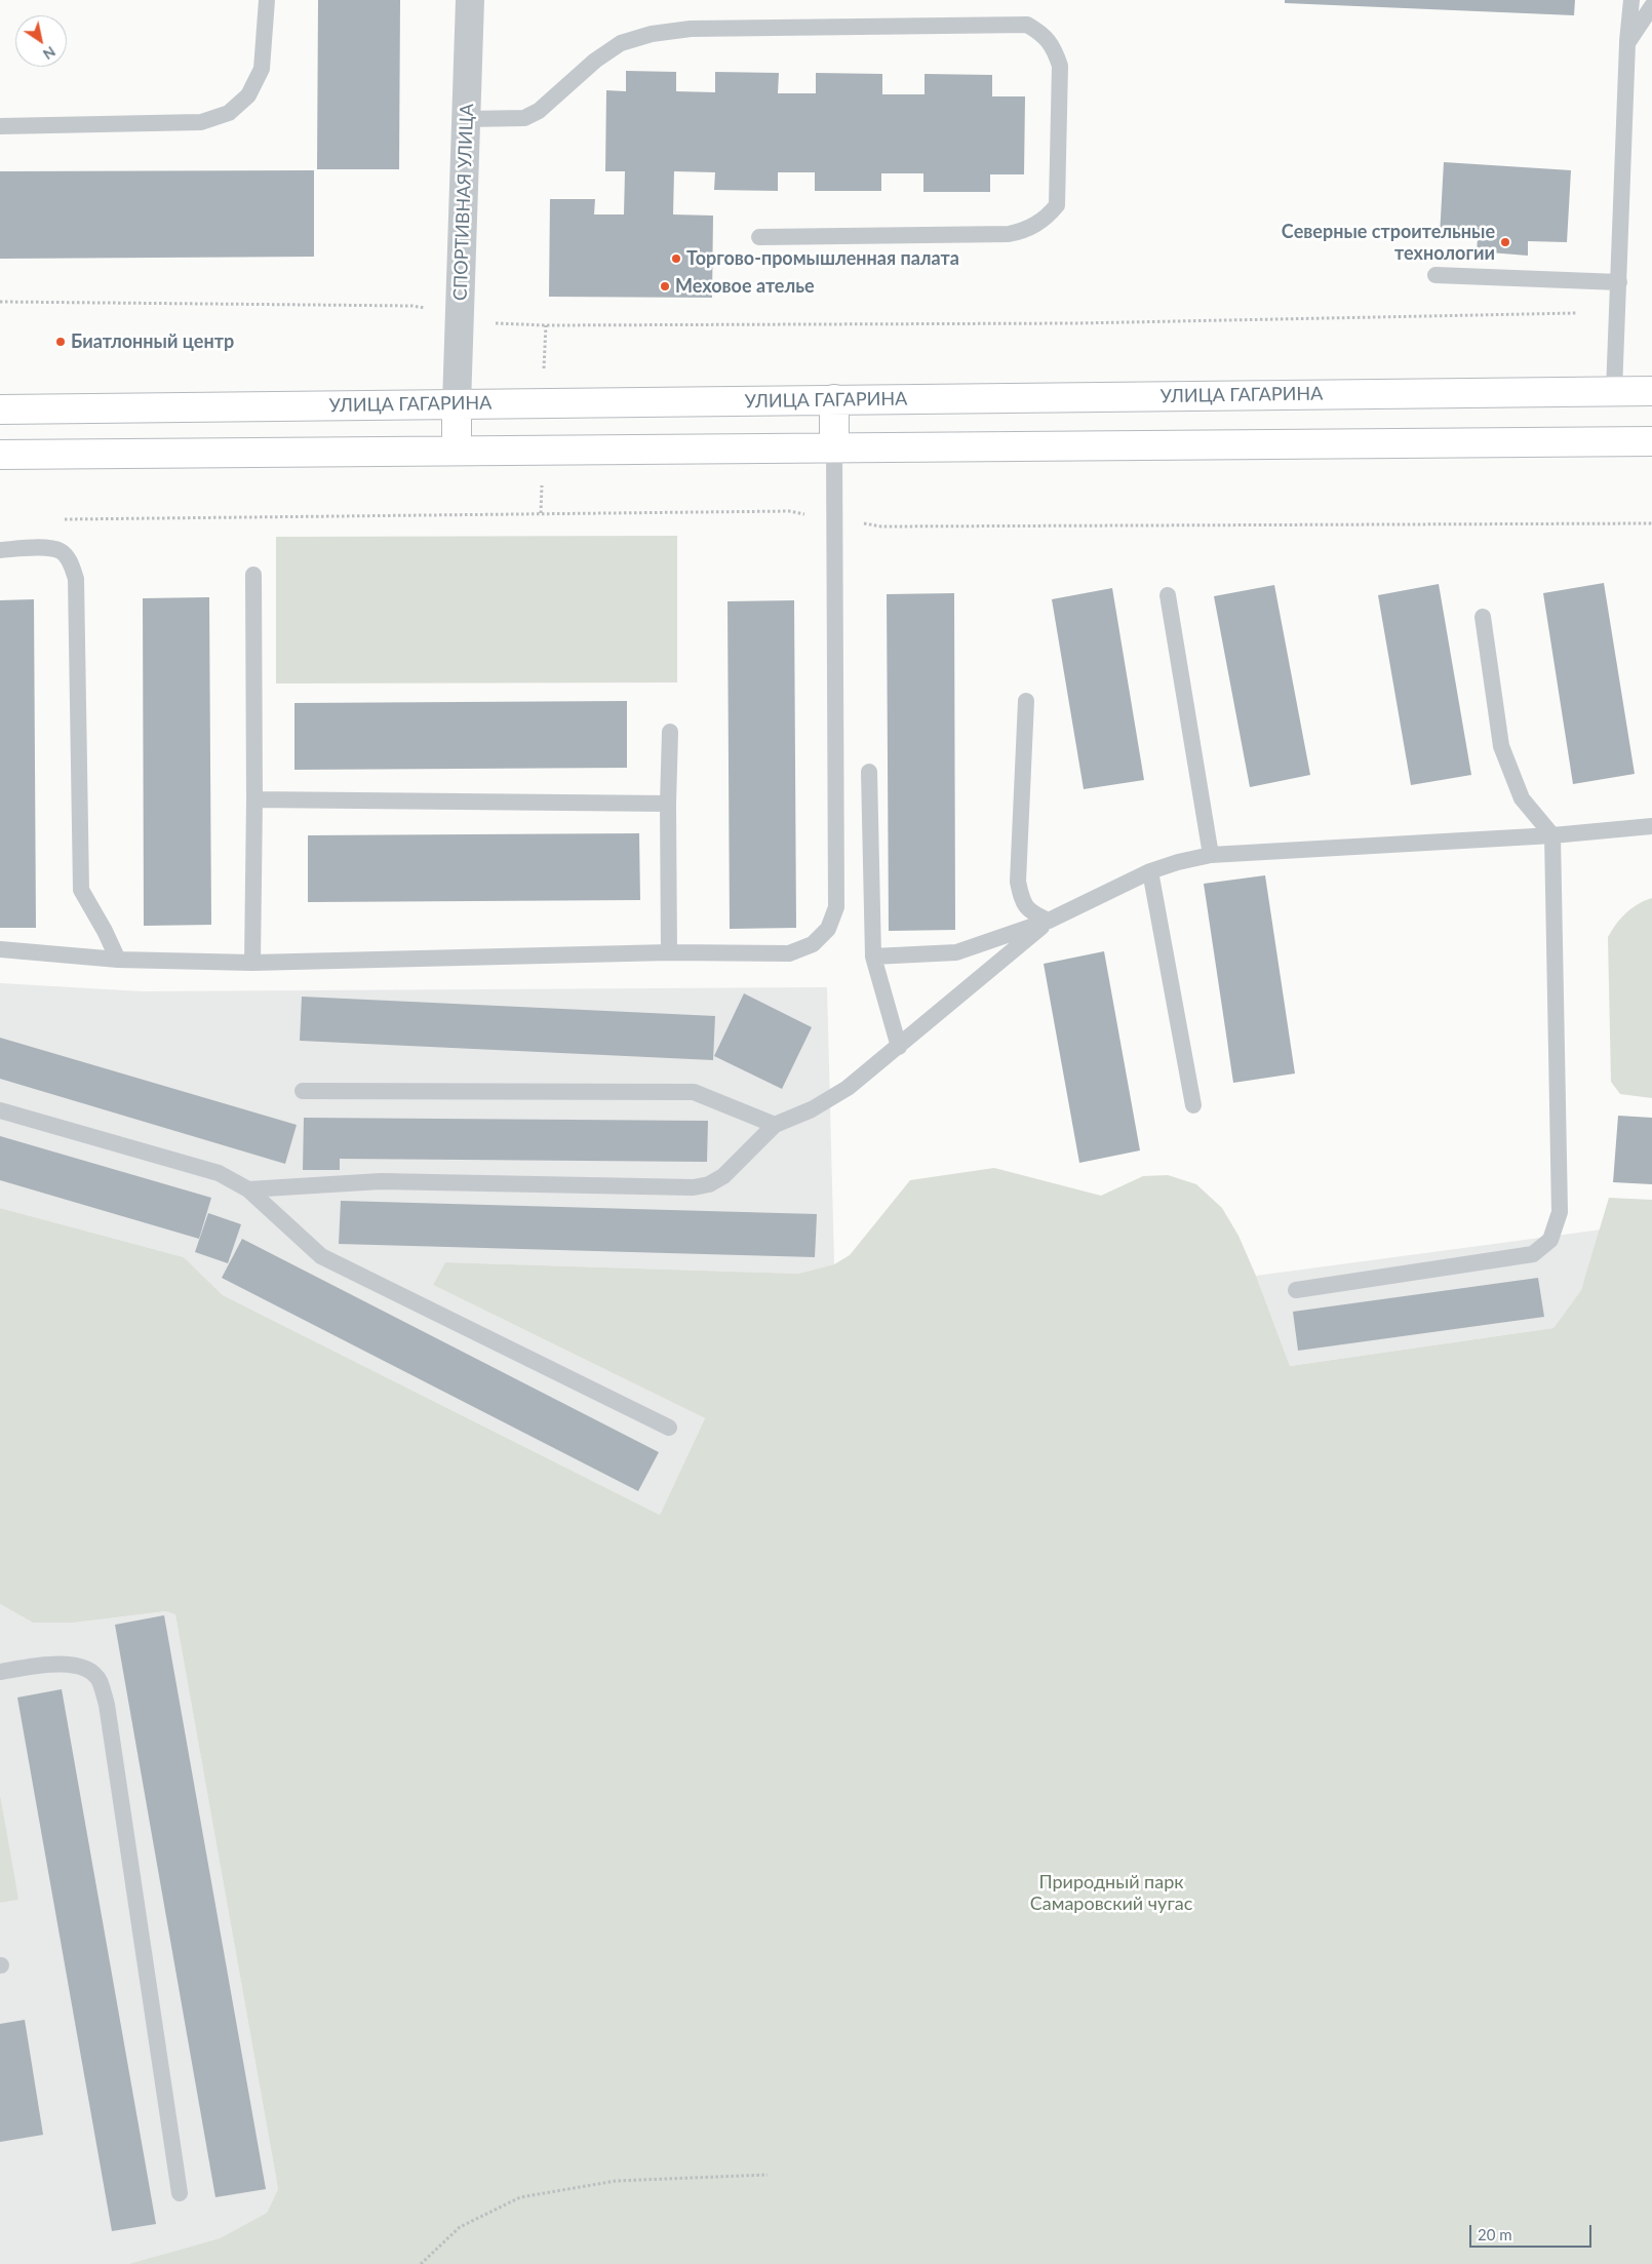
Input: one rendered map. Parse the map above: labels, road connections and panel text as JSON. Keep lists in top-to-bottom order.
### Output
{
  "streets": {
    "main road": ["УЛИЦА ГАГАРИНА"],
    "street": ["СПОРТИВНАЯ УЛИЦА"]
  },
  "crossings": [
    ["СПОРТИВНАЯ УЛИЦА", "УЛИЦА ГАГАРИНА"]
  ],
  "parks": ["Природный парк Самаровский чугас"],
  "places": [
    "Cеверные строительные технологии",
    "Торгово-промышленная палата",
    "Меховое ателье",
    "Биатлонный центр"
  ],
  "scale_bar": "20 m",
  "north": "bottom right"
}
